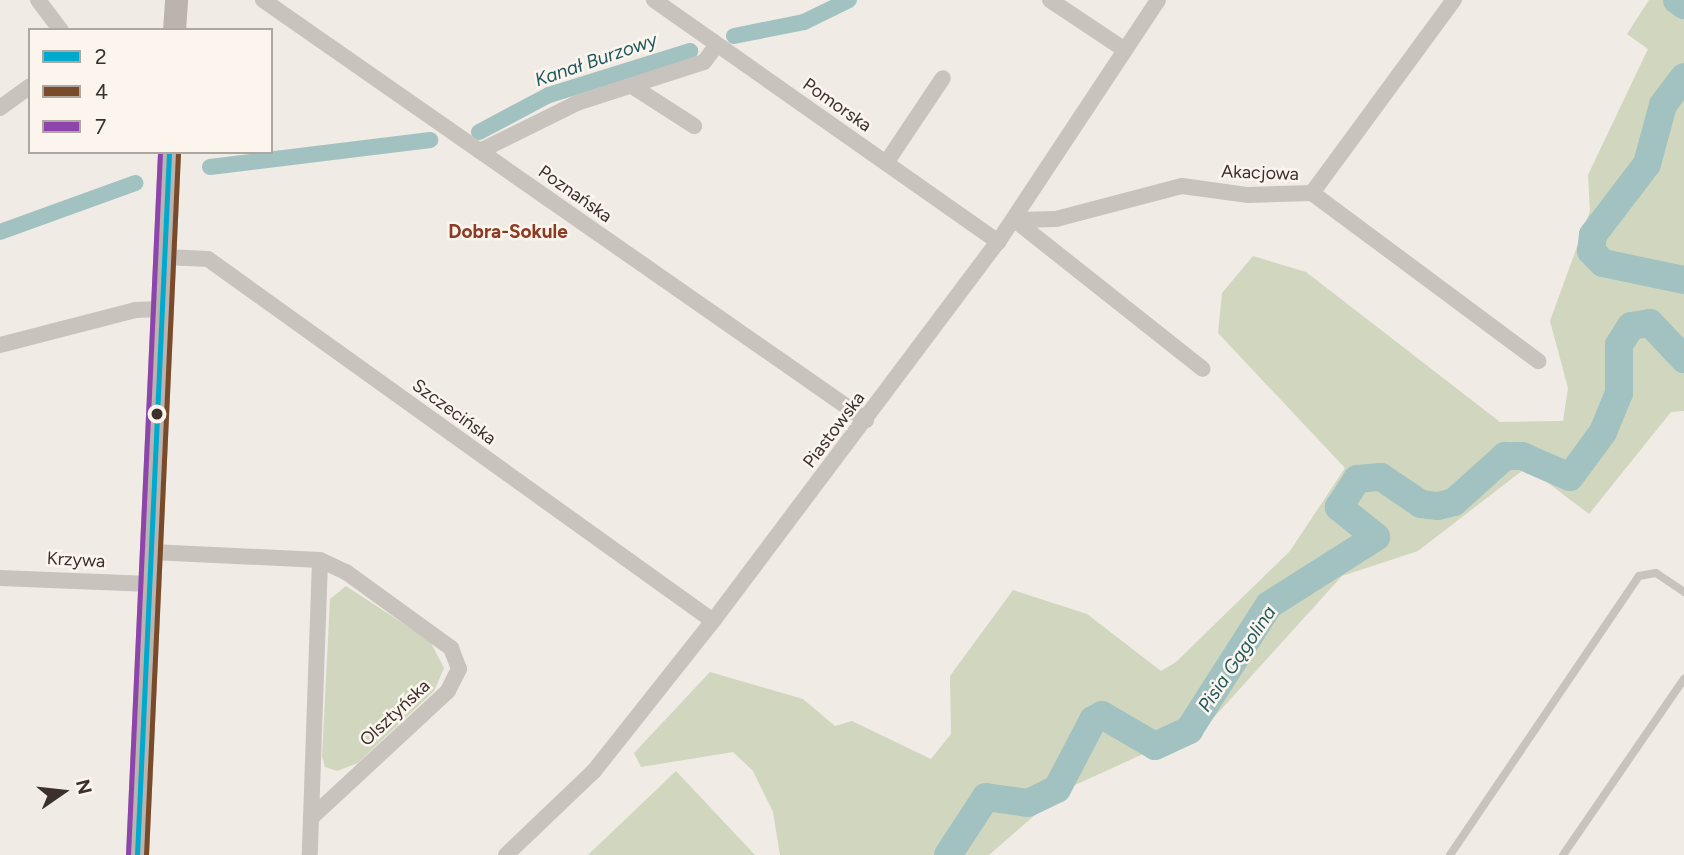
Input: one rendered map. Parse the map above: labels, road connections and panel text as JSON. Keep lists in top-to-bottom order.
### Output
{
  "streets": {
    "street": [
      "Pomorska",
      "Akacjowa",
      "Poznańska",
      "Szczecińska",
      "Piastowska",
      "Krzywa",
      "Olsztyńska"
    ]
  },
  "crossings": [
    ["Pomorska", "Piastowska"],
    ["Akacjowa", "Piastowska"],
    ["Poznańska", "Piastowska"],
    ["Szczecińska", "Piastowska"]
  ],
  "districts": ["Dobra-Sokule"],
  "water": ["Kanał Burzowy", "Pisia Gągolina"],
  "lines": ["transit line 2", "transit line 4", "transit line 7"],
  "legend": ["2", "4", "7"],
  "north": "right"
}
